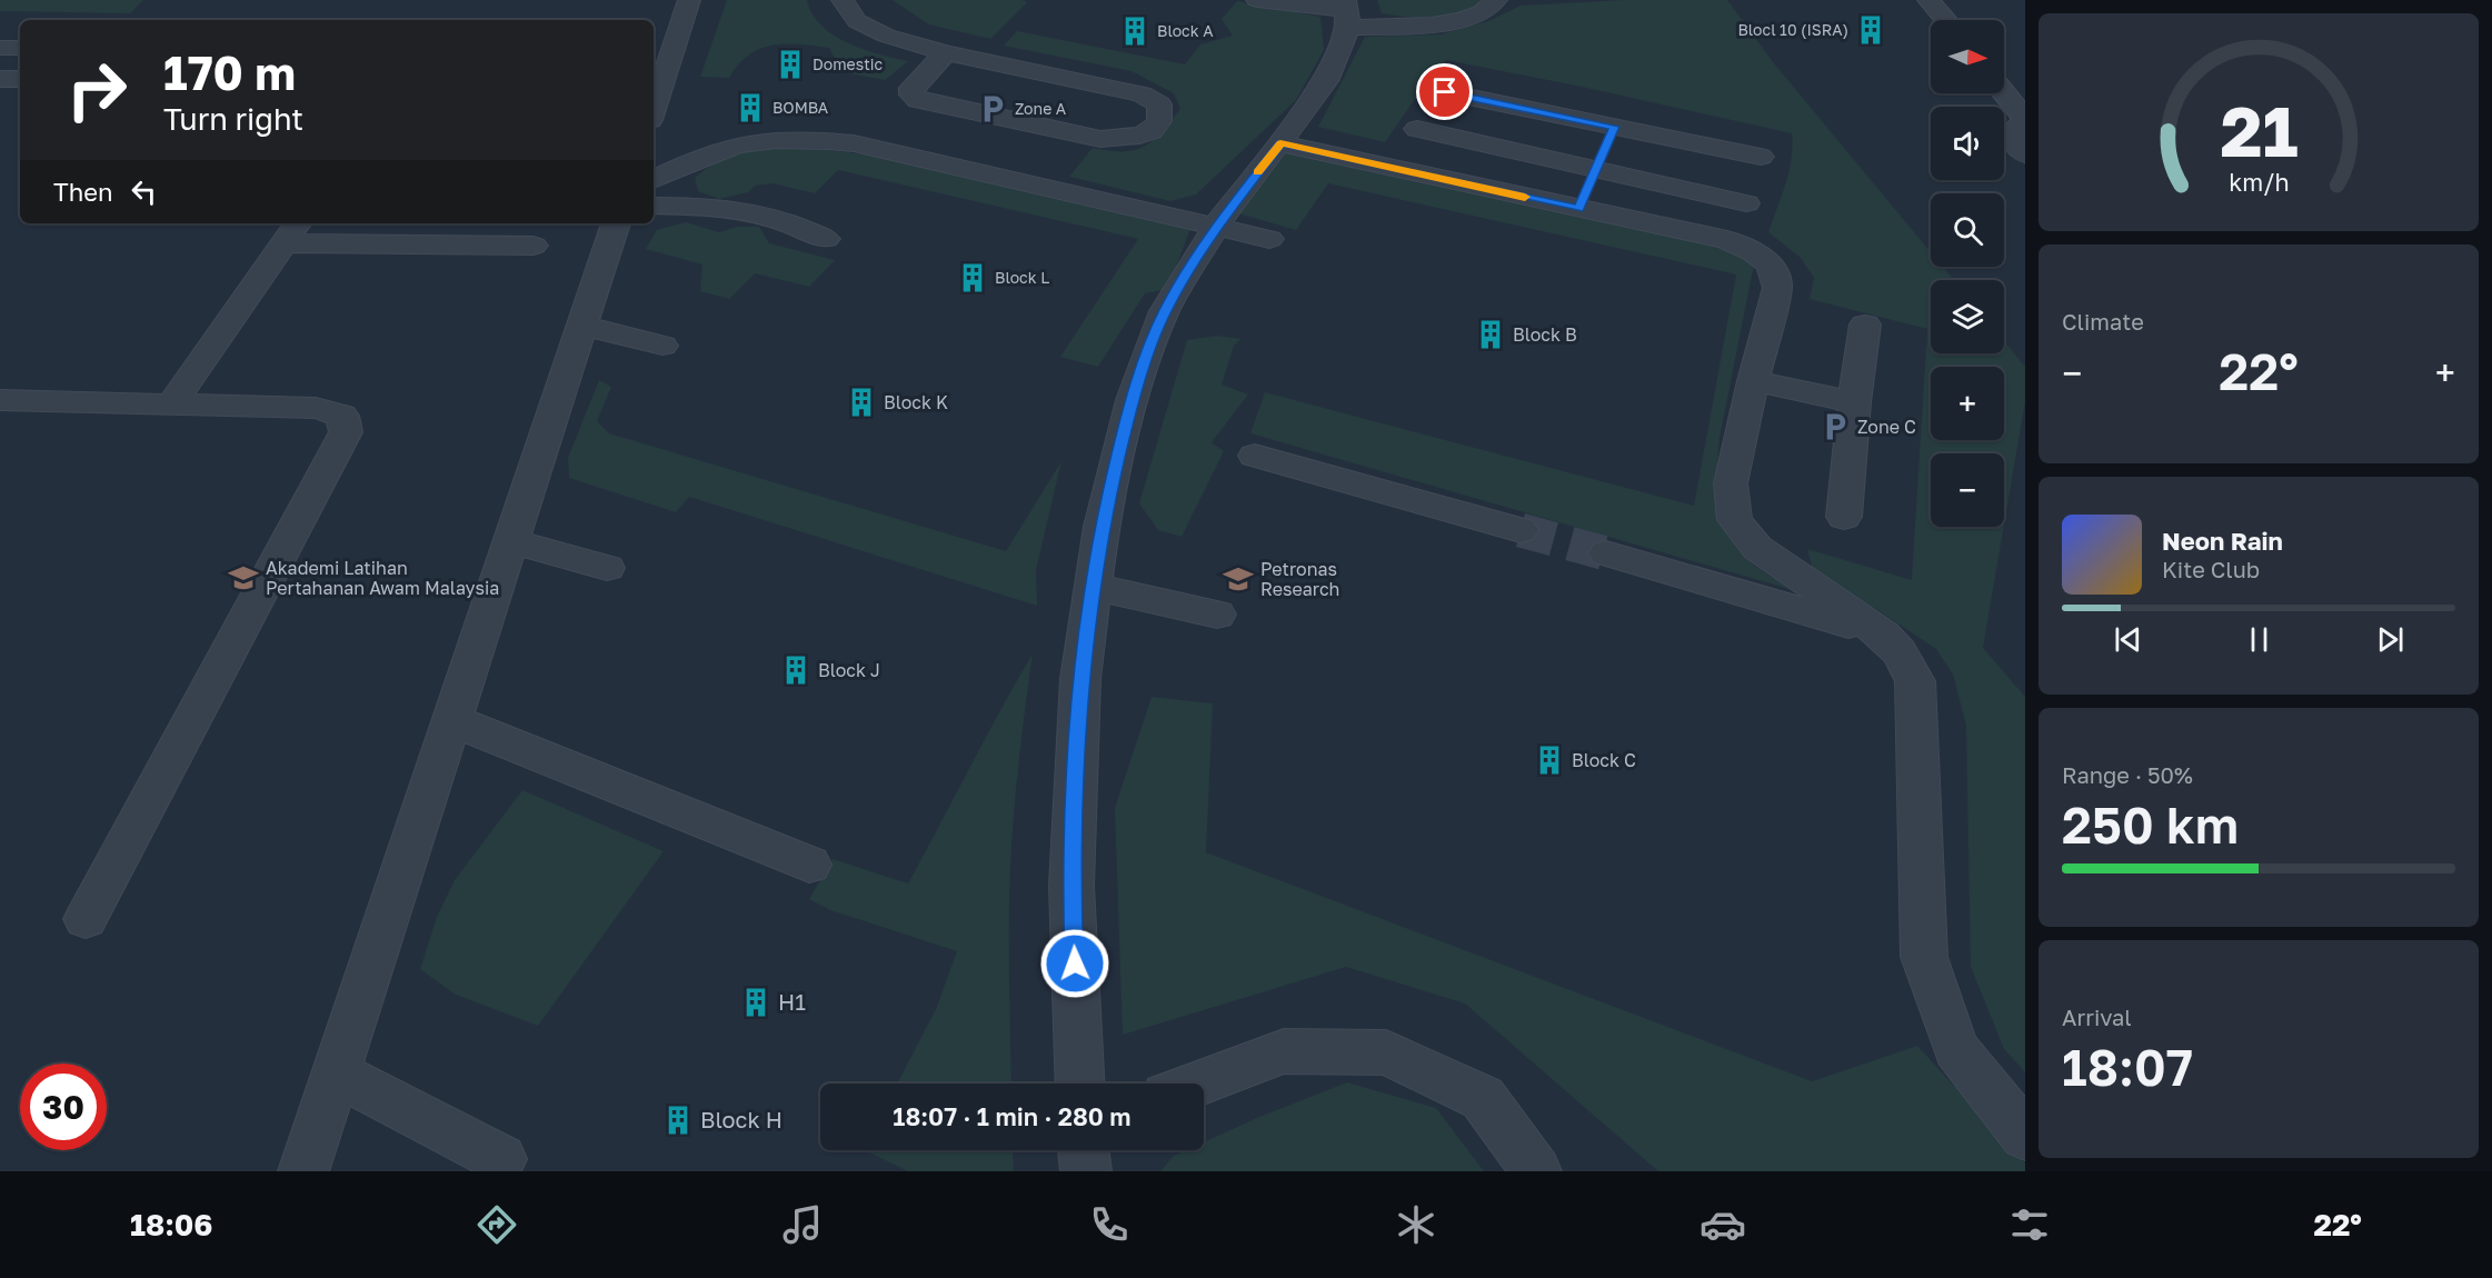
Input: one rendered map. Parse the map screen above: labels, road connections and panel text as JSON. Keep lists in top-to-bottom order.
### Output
{
  "places": {
    "building": [
      "Blocl 10 (ISRA)",
      "Block A",
      "Domestic",
      "BOMBA",
      "Block L",
      "Block B",
      "Block K",
      "Block J",
      "Block C",
      "H1",
      "Block H"
    ],
    "parking": ["Zone A", "Zone C"],
    "school or university": ["Akademi Latihan Pertahanan Awam Malaysia", "Petronas Research"]
  },
  "north": "right",
  "page": {
    "map_buttons": ["+", "−"],
    "turn": ["170 m", "Turn right"],
    "then": "Then",
    "tile": [
      "Climate",
      ["Range · 50%", "250 km"],
      ["Arrival", "18:07"]
    ],
    "heat": ["−", "22°", "+"],
    "song": ["Neon Rain", "Kite Club"],
    "limit": "30",
    "trip": "18:07 · 1 min · 280 m",
    "tabs": ["18:06", "22°"],
    "gauge": ["21", "km/h"]
  }
}
